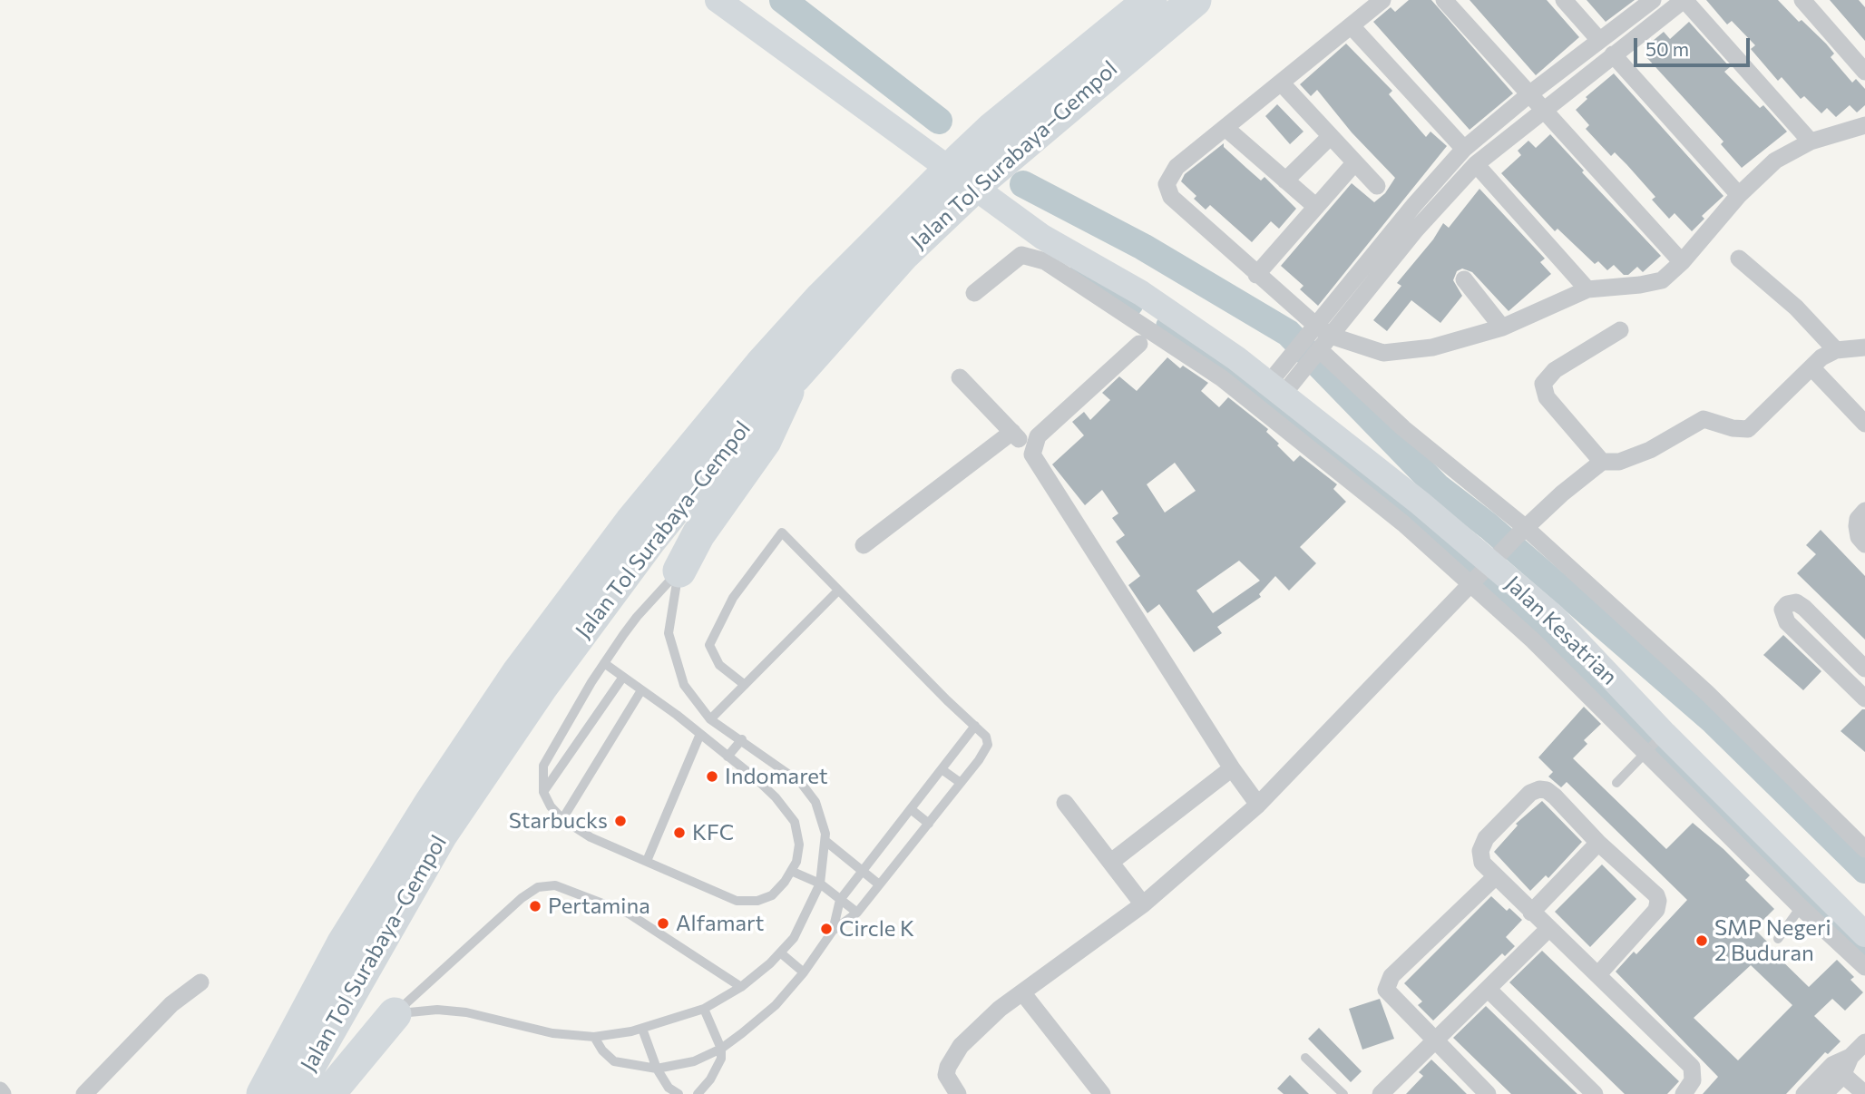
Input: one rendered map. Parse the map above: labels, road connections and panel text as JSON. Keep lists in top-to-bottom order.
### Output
{
  "streets": {
    "highway": ["Jalan Tol Surabaya–Gempol"],
    "street": ["Jalan Kesatrian"]
  },
  "places": [
    "Indomaret",
    "Starbucks",
    "KFC",
    "Pertamina",
    "Alfamart",
    "Circle K",
    "SMP Negeri 2 Buduran"
  ],
  "scale_bar": "50 m"
}
